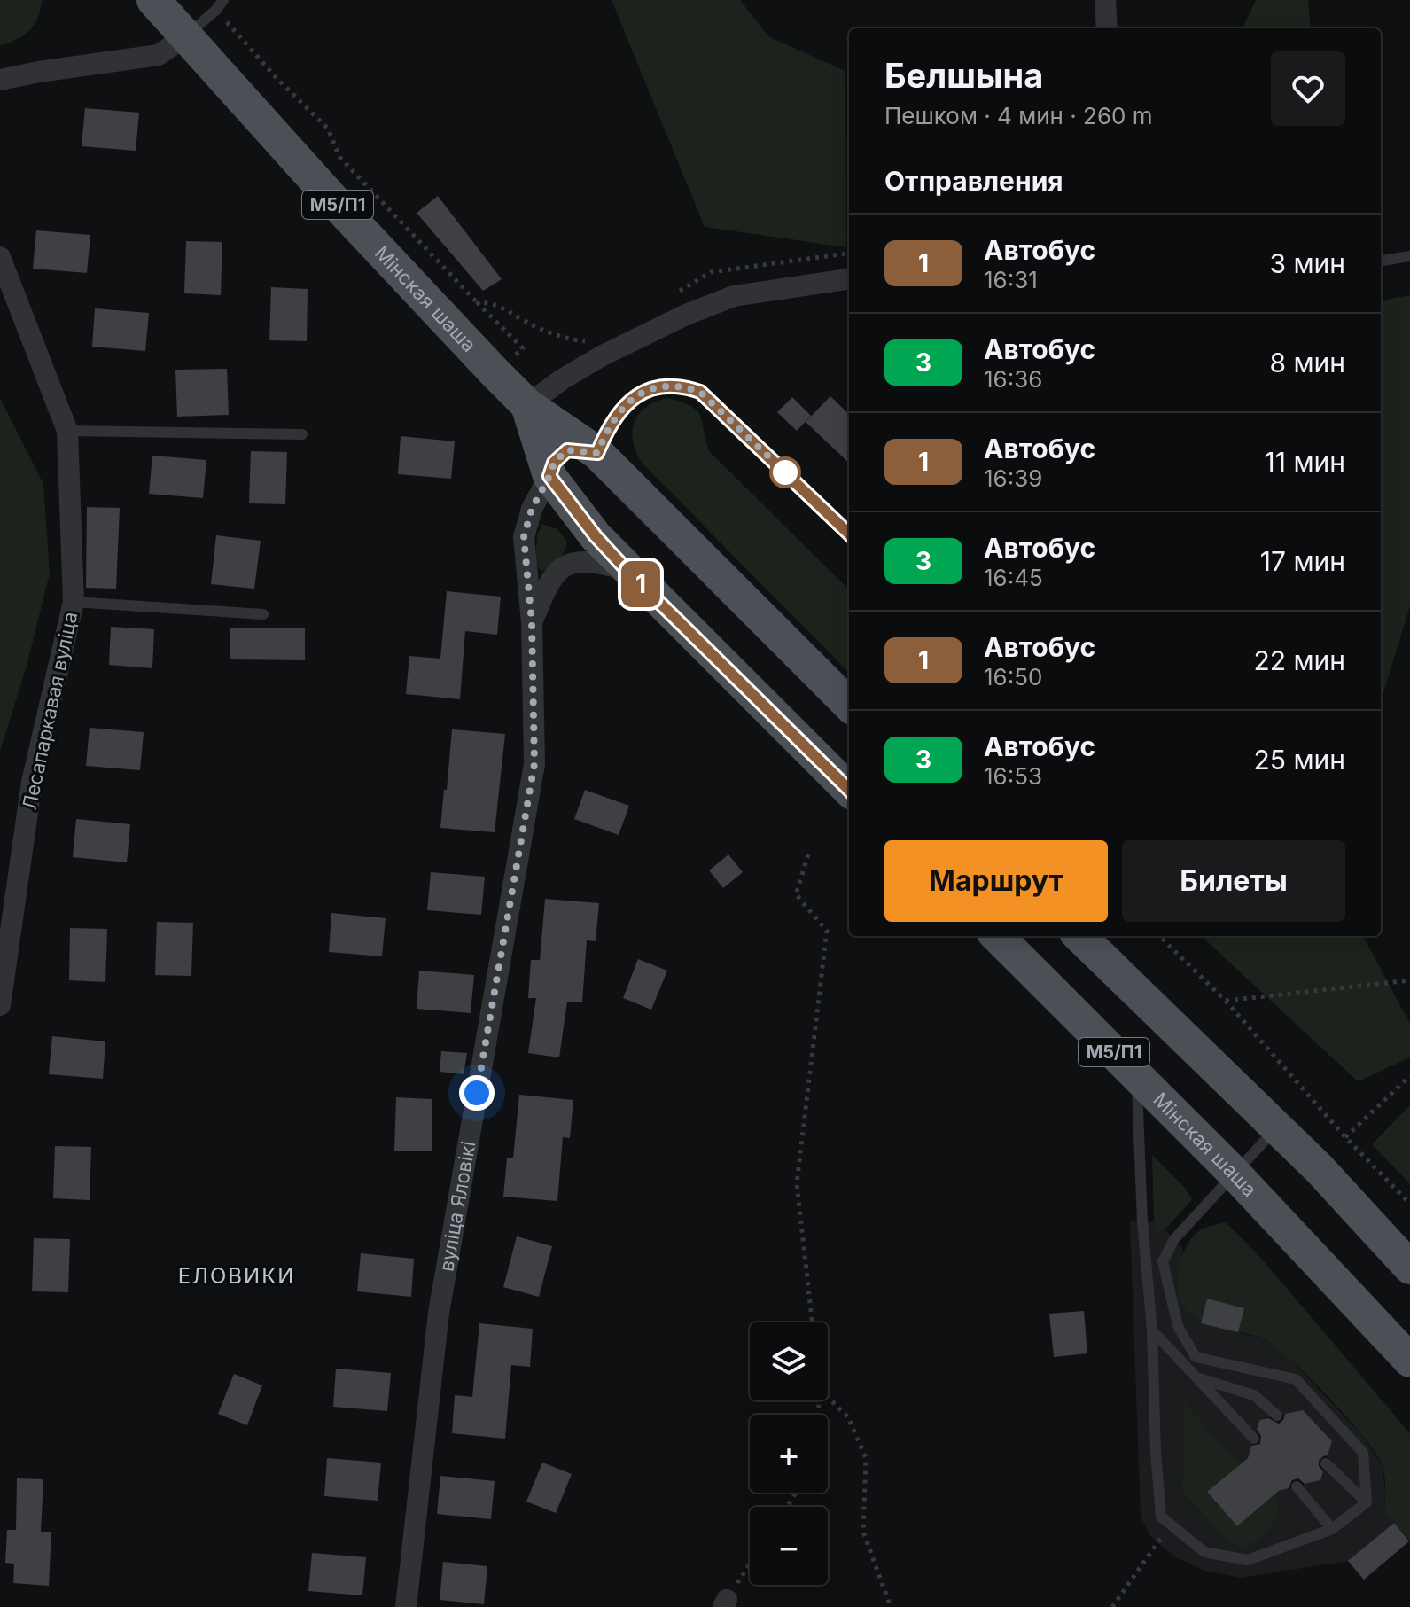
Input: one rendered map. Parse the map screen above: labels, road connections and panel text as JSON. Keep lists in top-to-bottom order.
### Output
{
  "streets": {
    "main road": ["М5/П1", "Мінская шаша"],
    "street": ["Лесапаркавая вуліца", "вуліца Яловікі"]
  },
  "crossings": [
    ["М5/П1", "Мінская шаша"],
    ["М5/П1", "вуліца Яловікі"]
  ],
  "districts": ["ЕЛОВИКИ"],
  "lines": ["bus line 1"],
  "page": {
    "on_map": "1",
    "heading": [
      ["Белшына", "Пешком · 4 мин · 260 m"],
      "Отправления"
    ],
    "list": [
      {
        "mark": "1",
        "name": "Автобус",
        "note": "16:31",
        "value": "3 мин"
      },
      {
        "mark": "3",
        "name": "Автобус",
        "note": "16:36",
        "value": "8 мин"
      },
      {
        "mark": "1",
        "name": "Автобус",
        "note": "16:39",
        "value": "11 мин"
      },
      {
        "mark": "3",
        "name": "Автобус",
        "note": "16:45",
        "value": "17 мин"
      },
      {
        "mark": "1",
        "name": "Автобус",
        "note": "16:50",
        "value": "22 мин"
      },
      {
        "mark": "3",
        "name": "Автобус",
        "note": "16:53",
        "value": "25 мин"
      }
    ],
    "buttons": ["Маршрут", "Билеты"],
    "map_buttons": ["+", "−"]
  }
}
